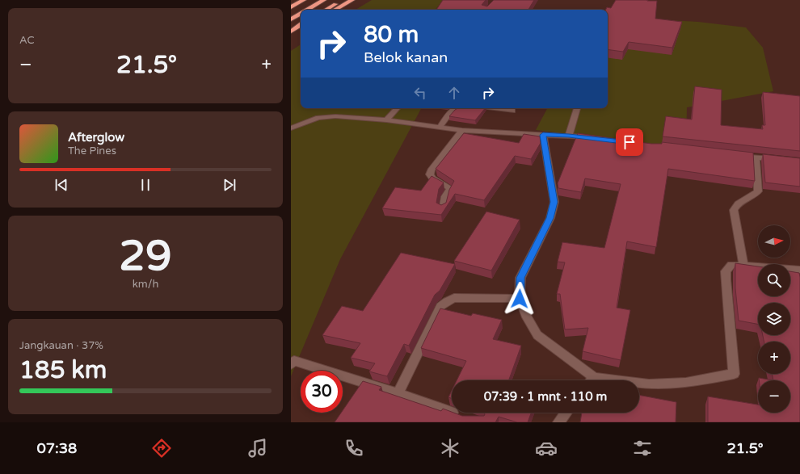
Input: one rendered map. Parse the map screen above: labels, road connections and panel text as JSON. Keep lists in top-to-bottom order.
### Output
{
  "north": "right",
  "page": {
    "tile": [
      "AC",
      ["29", "km/h"],
      ["Jangkauan · 37%", "185 km"]
    ],
    "turn": ["80 m", "Belok kanan"],
    "heat": ["−", "21.5°", "+"],
    "song": ["Afterglow", "The Pines"],
    "map_buttons": ["+", "−"],
    "limit": "30",
    "trip": "07:39 · 1 mnt · 110 m",
    "tabs": ["07:38", "21.5°"]
  }
}
